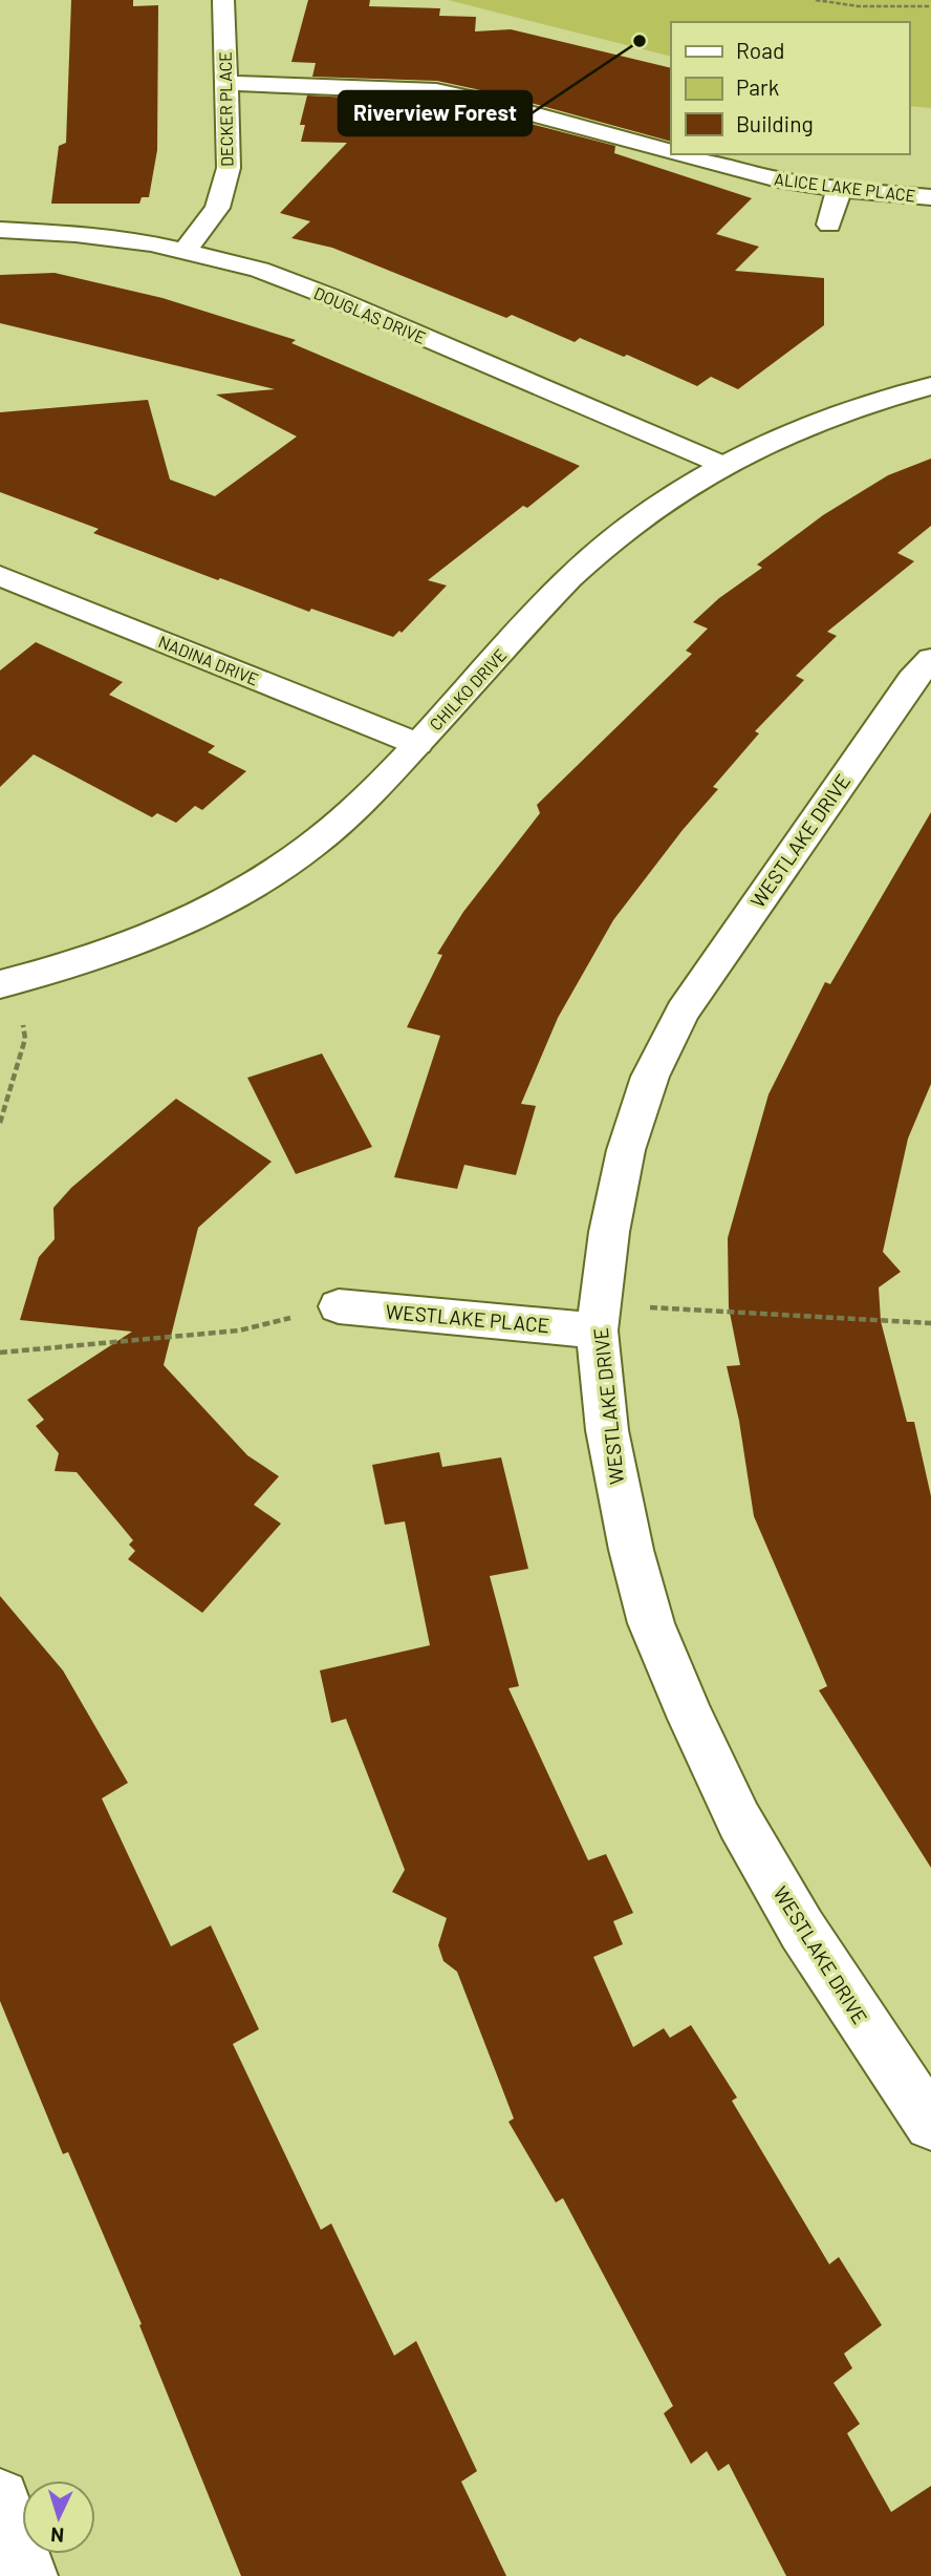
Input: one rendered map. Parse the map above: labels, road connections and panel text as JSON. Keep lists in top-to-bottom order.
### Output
{
  "streets": {
    "street": [
      "DECKER PLACE",
      "ALICE LAKE PLACE",
      "DOUGLAS DRIVE",
      "NADINA DRIVE",
      "CHILKO DRIVE",
      "WESTLAKE DRIVE",
      "WESTLAKE PLACE"
    ]
  },
  "crossings": [
    ["DECKER PLACE", "ALICE LAKE PLACE"],
    ["DECKER PLACE", "DOUGLAS DRIVE"],
    ["DOUGLAS DRIVE", "CHILKO DRIVE"],
    ["NADINA DRIVE", "CHILKO DRIVE"],
    ["WESTLAKE DRIVE", "WESTLAKE PLACE"]
  ],
  "places": ["Riverview Forest"],
  "legend": ["Road", "Park", "Building"],
  "north": "bottom"
}
